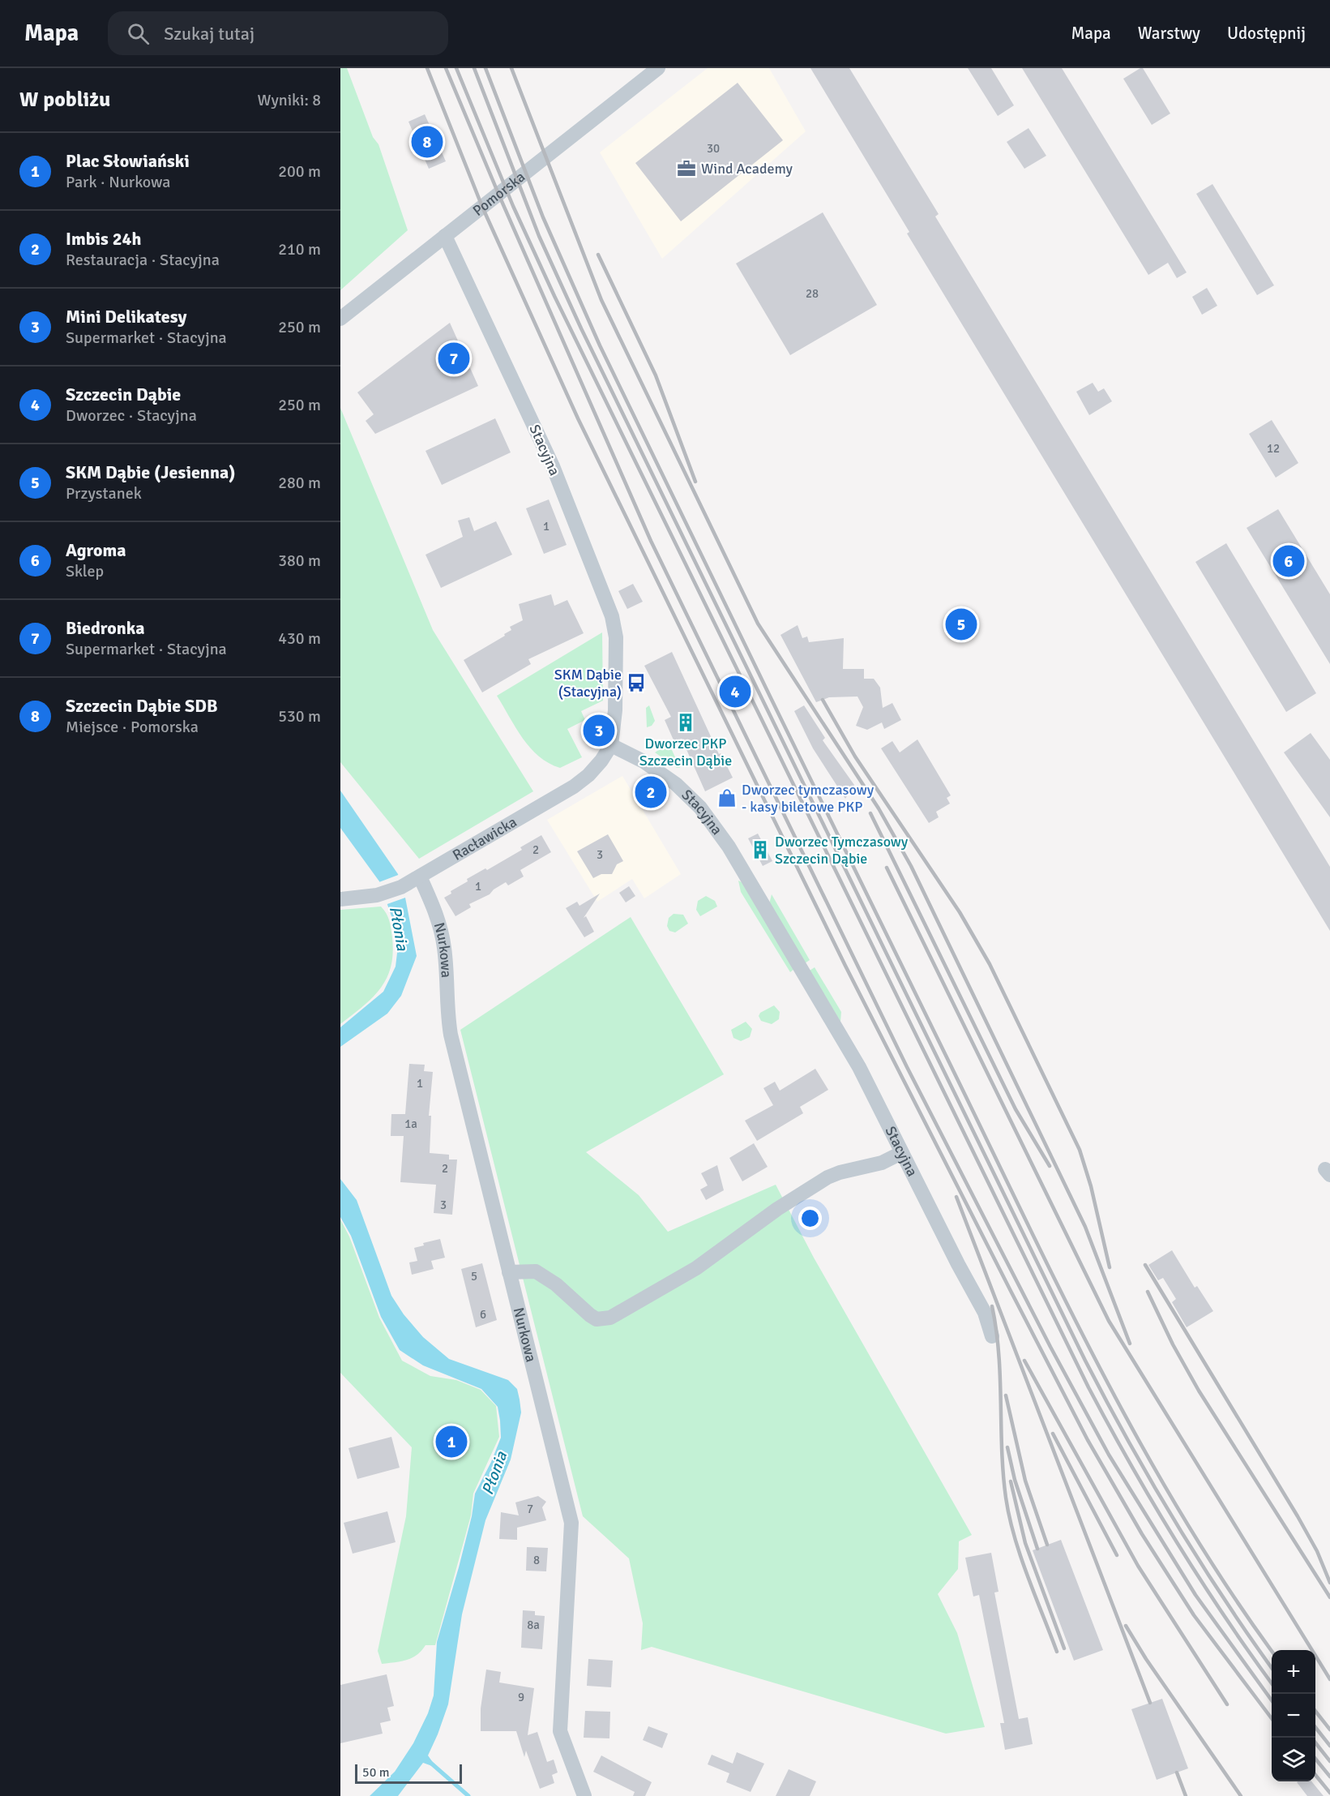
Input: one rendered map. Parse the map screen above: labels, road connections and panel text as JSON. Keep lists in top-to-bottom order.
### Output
{
  "streets": {
    "street": [
      "Pomorska",
      "Stacyjna",
      "Racławicka",
      "Nurkowa"
    ]
  },
  "crossings": [
    ["Pomorska", "Stacyjna"],
    ["Stacyjna", "Racławicka"],
    ["Racławicka", "Nurkowa"]
  ],
  "water": ["Płonia"],
  "places": {
    "office": ["Wind Academy"],
    "bus stop": ["SKM Dąbie (Stacyjna)"],
    "building": ["Dworzec PKP Szczecin Dąbie", "Dworzec Tymczasowy Szczecin Dąbie"],
    "shop": ["Dworzec tymczasowy - kasy biletowe PKP"]
  },
  "house_numbers": [
    "30",
    "28",
    "12",
    "1",
    "2",
    "3",
    "1",
    "1",
    "1a",
    "2",
    "3",
    "5",
    "6",
    "7",
    "8",
    "8a",
    "9"
  ],
  "scale_bar": "50 m",
  "page": {
    "header": "Mapa",
    "search": "Szukaj tutaj",
    "nav": ["Mapa", "Warstwy", "Udostępnij"],
    "heading": ["W pobliżu", "Wyniki: 8"],
    "pins": [
      "8",
      "7",
      "6",
      "5",
      "4",
      "3",
      "2",
      "1"
    ],
    "list": [
      {
        "mark": "1",
        "name": "Plac Słowiański",
        "note": "Park · Nurkowa",
        "value": "200 m"
      },
      {
        "mark": "2",
        "name": "Imbis 24h",
        "note": "Restauracja · Stacyjna",
        "value": "210 m"
      },
      {
        "mark": "3",
        "name": "Mini Delikatesy",
        "note": "Supermarket · Stacyjna",
        "value": "250 m"
      },
      {
        "mark": "4",
        "name": "Szczecin Dąbie",
        "note": "Dworzec · Stacyjna",
        "value": "250 m"
      },
      {
        "mark": "5",
        "name": "SKM Dąbie (Jesienna)",
        "note": "Przystanek",
        "value": "280 m"
      },
      {
        "mark": "6",
        "name": "Agroma",
        "note": "Sklep",
        "value": "380 m"
      },
      {
        "mark": "7",
        "name": "Biedronka",
        "note": "Supermarket · Stacyjna",
        "value": "430 m"
      },
      {
        "mark": "8",
        "name": "Szczecin Dąbie SDB",
        "note": "Miejsce · Pomorska",
        "value": "530 m"
      }
    ],
    "map_buttons": ["+", "−"],
    "scale": "50 m"
  }
}
